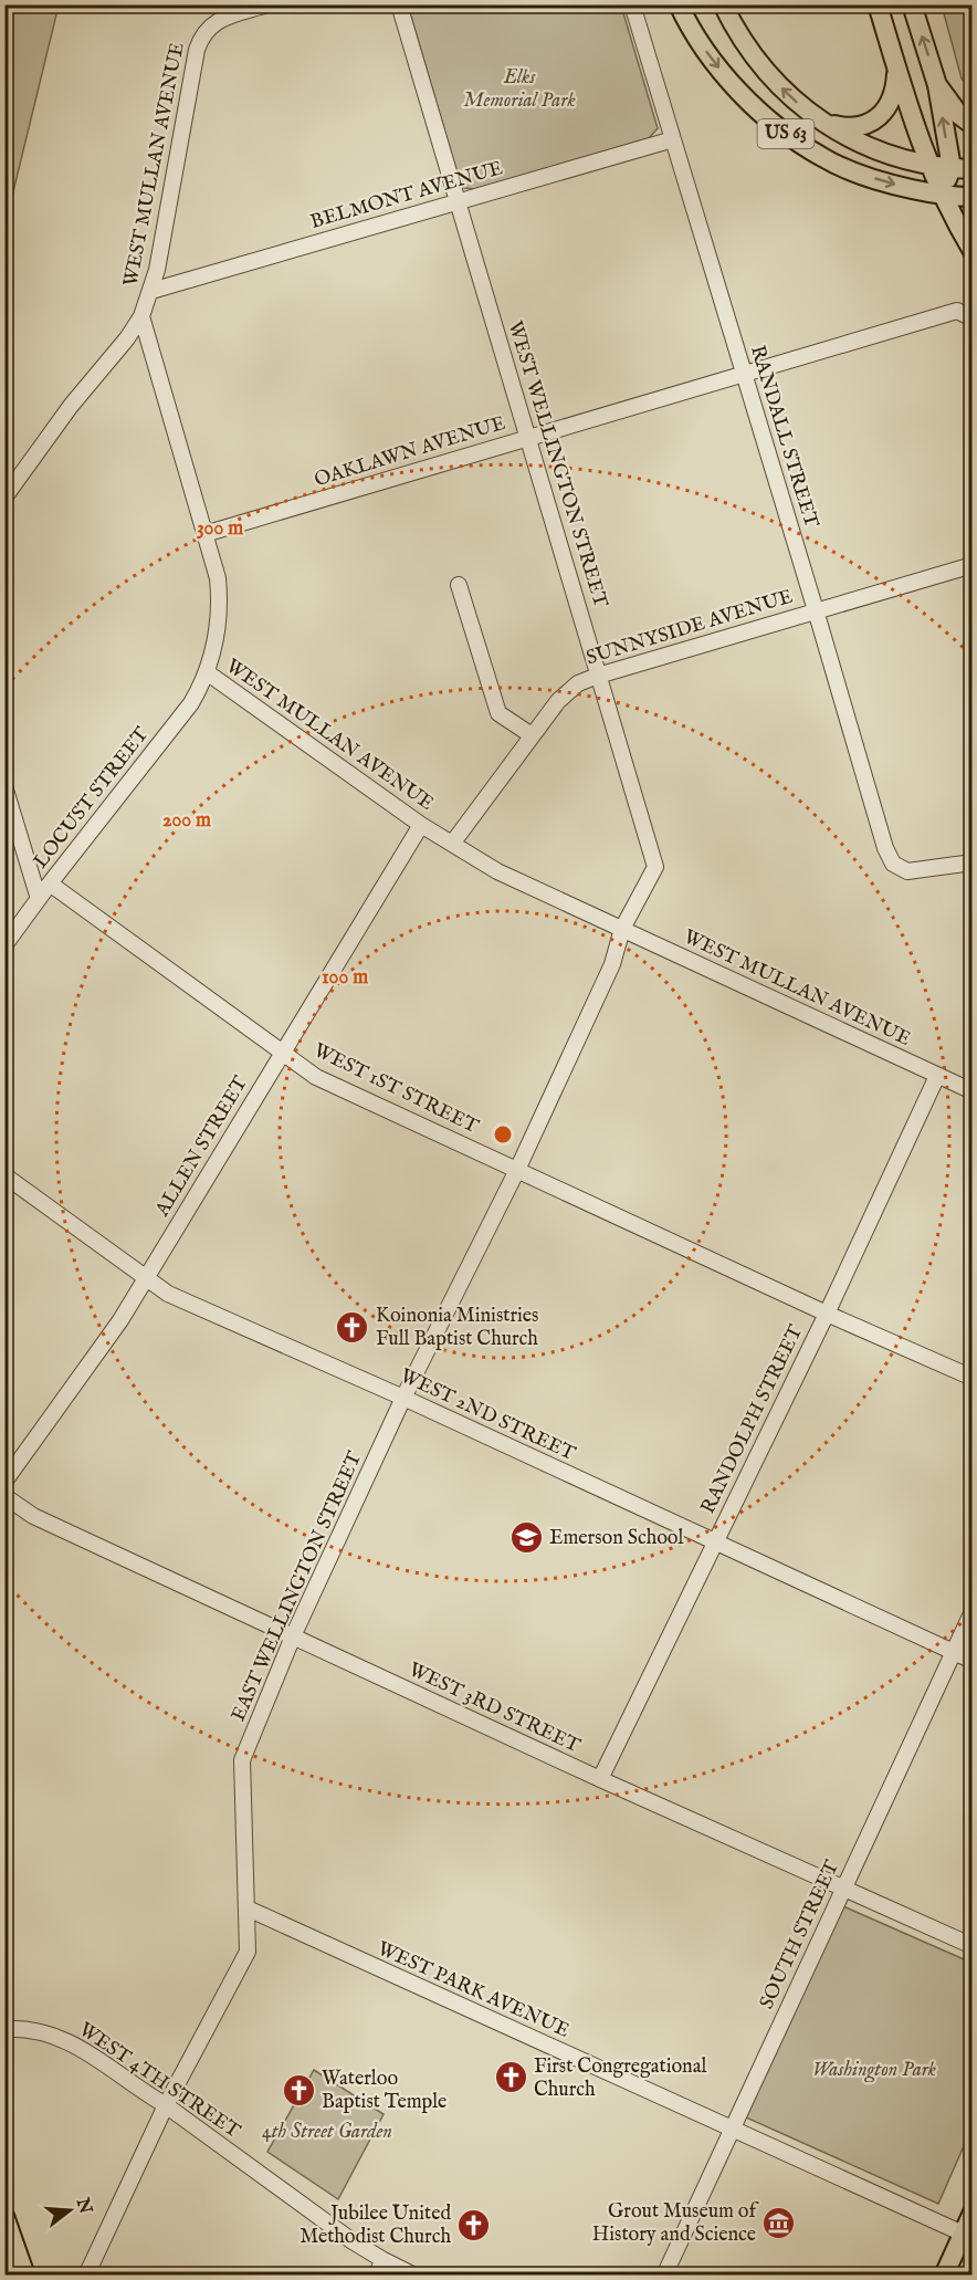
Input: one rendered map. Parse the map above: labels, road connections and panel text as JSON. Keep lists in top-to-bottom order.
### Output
{
  "streets": {
    "main road": ["US 63"],
    "street": [
      "WEST MULLAN AVENUE",
      "BELMONT AVENUE",
      "RANDALL STREET",
      "OAKLAWN AVENUE",
      "WEST WELLINGTON STREET",
      "SUNNYSIDE AVENUE",
      "LOCUST STREET",
      "WEST 1ST STREET",
      "ALLEN STREET",
      "WEST 2ND STREET",
      "RANDOLPH STREET",
      "EAST WELLINGTON STREET",
      "WEST 3RD STREET",
      "SOUTH STREET",
      "WEST PARK AVENUE",
      "WEST 4TH STREET"
    ]
  },
  "crossings": [
    ["WEST MULLAN AVENUE", "BELMONT AVENUE"],
    ["WEST MULLAN AVENUE", "OAKLAWN AVENUE"],
    ["WEST MULLAN AVENUE", "WEST WELLINGTON STREET"],
    ["WEST MULLAN AVENUE", "SUNNYSIDE AVENUE"],
    ["WEST MULLAN AVENUE", "LOCUST STREET"],
    ["WEST MULLAN AVENUE", "ALLEN STREET"],
    ["WEST MULLAN AVENUE", "RANDOLPH STREET"],
    ["WEST MULLAN AVENUE", "EAST WELLINGTON STREET"],
    ["BELMONT AVENUE", "RANDALL STREET"],
    ["BELMONT AVENUE", "WEST WELLINGTON STREET"],
    ["RANDALL STREET", "OAKLAWN AVENUE"],
    ["RANDALL STREET", "SUNNYSIDE AVENUE"],
    ["OAKLAWN AVENUE", "WEST WELLINGTON STREET"],
    ["WEST WELLINGTON STREET", "SUNNYSIDE AVENUE"],
    ["WEST WELLINGTON STREET", "EAST WELLINGTON STREET"],
    ["LOCUST STREET", "WEST 1ST STREET"],
    ["WEST 1ST STREET", "ALLEN STREET"],
    ["WEST 1ST STREET", "RANDOLPH STREET"],
    ["WEST 1ST STREET", "EAST WELLINGTON STREET"],
    ["ALLEN STREET", "WEST 2ND STREET"],
    ["WEST 2ND STREET", "RANDOLPH STREET"],
    ["WEST 2ND STREET", "EAST WELLINGTON STREET"],
    ["WEST 2ND STREET", "SOUTH STREET"],
    ["RANDOLPH STREET", "WEST 3RD STREET"],
    ["EAST WELLINGTON STREET", "WEST 3RD STREET"],
    ["EAST WELLINGTON STREET", "WEST PARK AVENUE"],
    ["EAST WELLINGTON STREET", "WEST 4TH STREET"],
    ["WEST 3RD STREET", "SOUTH STREET"],
    ["SOUTH STREET", "WEST PARK AVENUE"]
  ],
  "parks": ["Elks Memorial Park", "Washington Park", "4th Street Garden"],
  "places": {
    "church": [
      "Koinonia Ministries Full Baptist Church",
      "First Congregational Church",
      "Waterloo Baptist Temple",
      "Jubilee United Methodist Church"
    ],
    "school or university": ["Emerson School"],
    "museum": ["Grout Museum of History and Science"]
  },
  "north": "right",
  "rings": ["300 m", "200 m", "100 m"]
}
